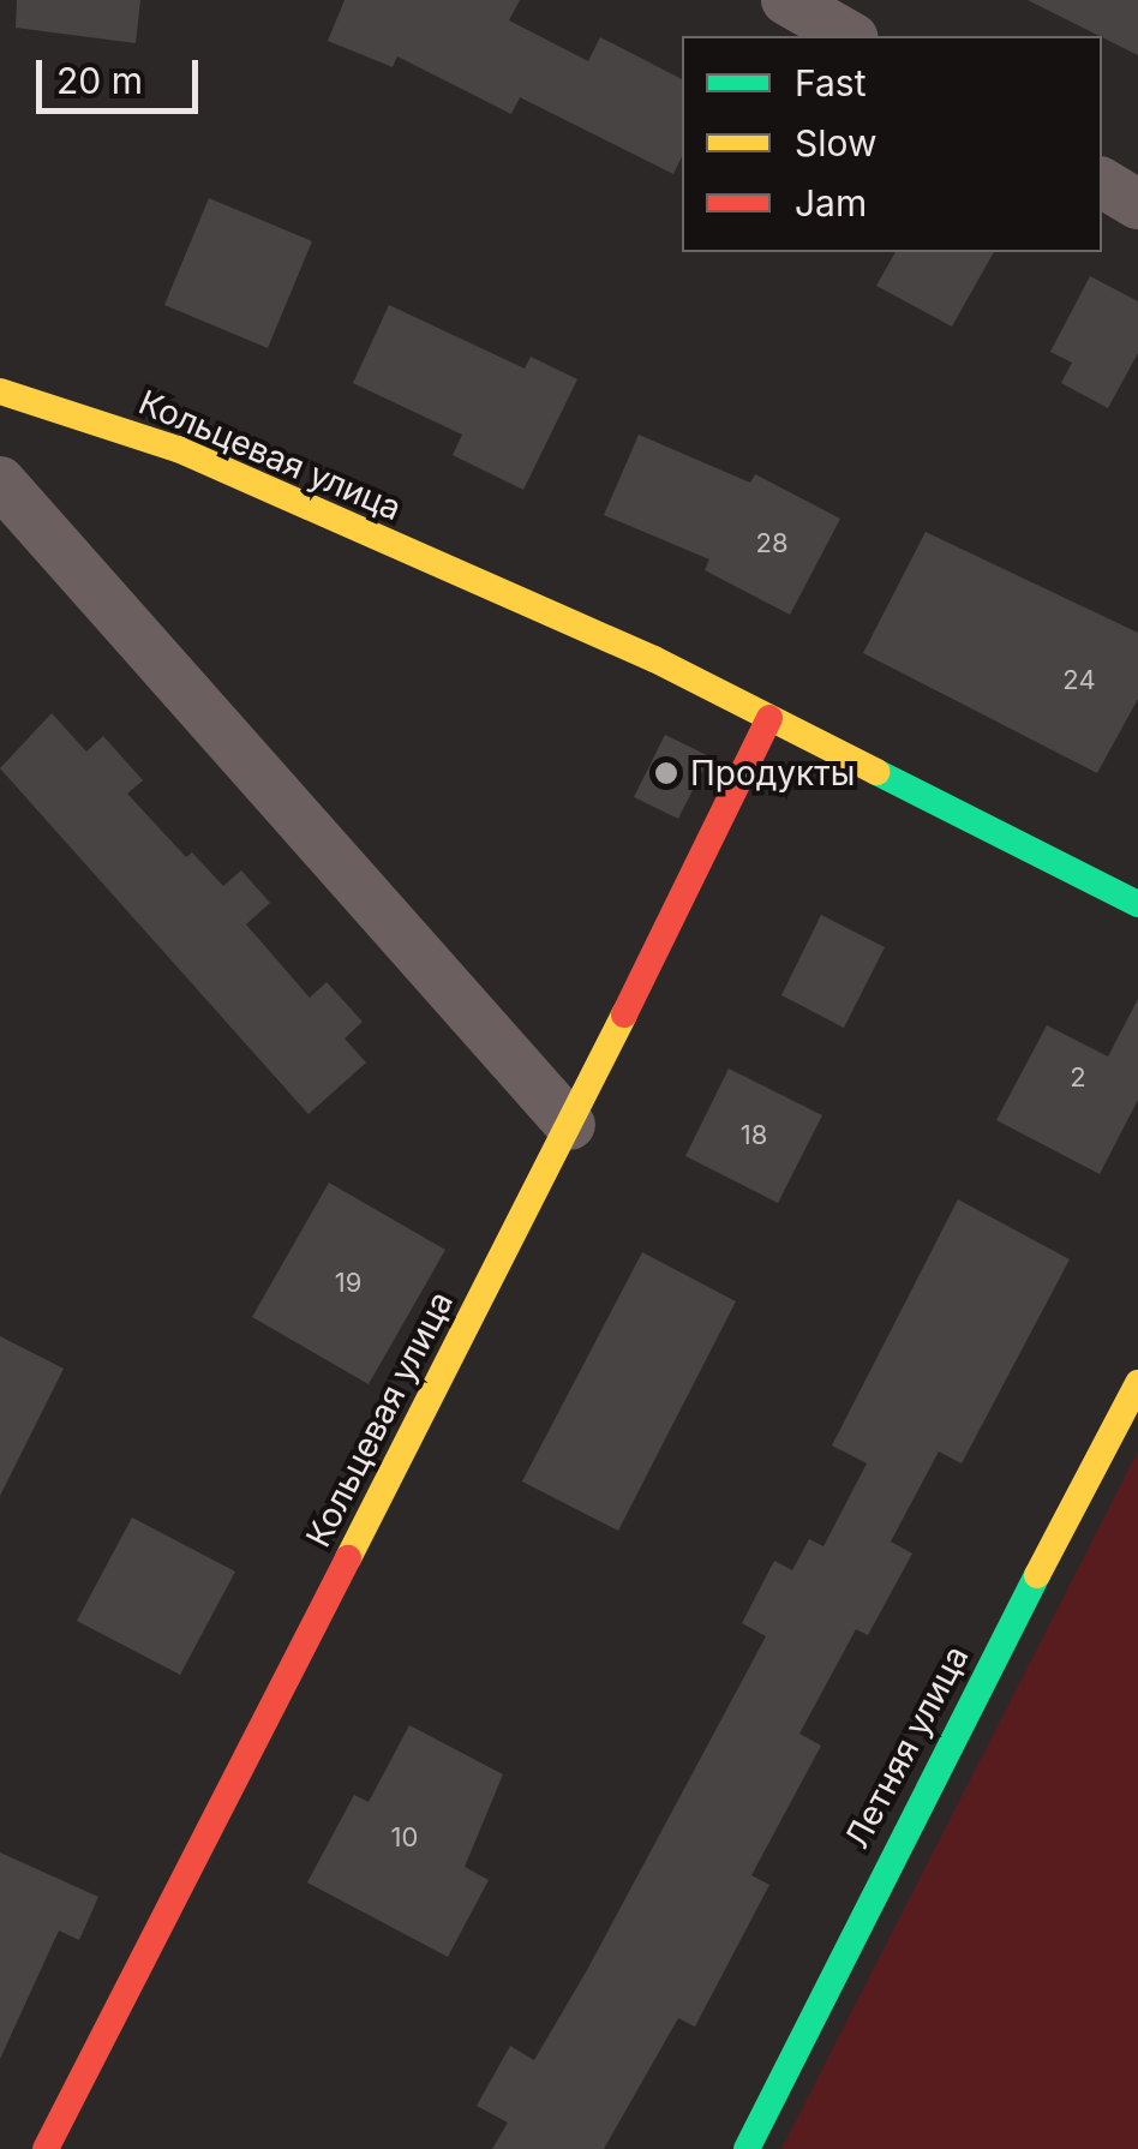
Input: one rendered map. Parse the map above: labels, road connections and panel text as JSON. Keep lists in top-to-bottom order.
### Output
{
  "streets": {
    "street": ["Кольцевая улица", "Летняя улица"]
  },
  "places": ["Продукты"],
  "house_numbers": [
    "28",
    "24",
    "2",
    "18",
    "19",
    "10"
  ],
  "legend": ["Fast", "Slow", "Jam"],
  "scale_bar": "20 m"
}
